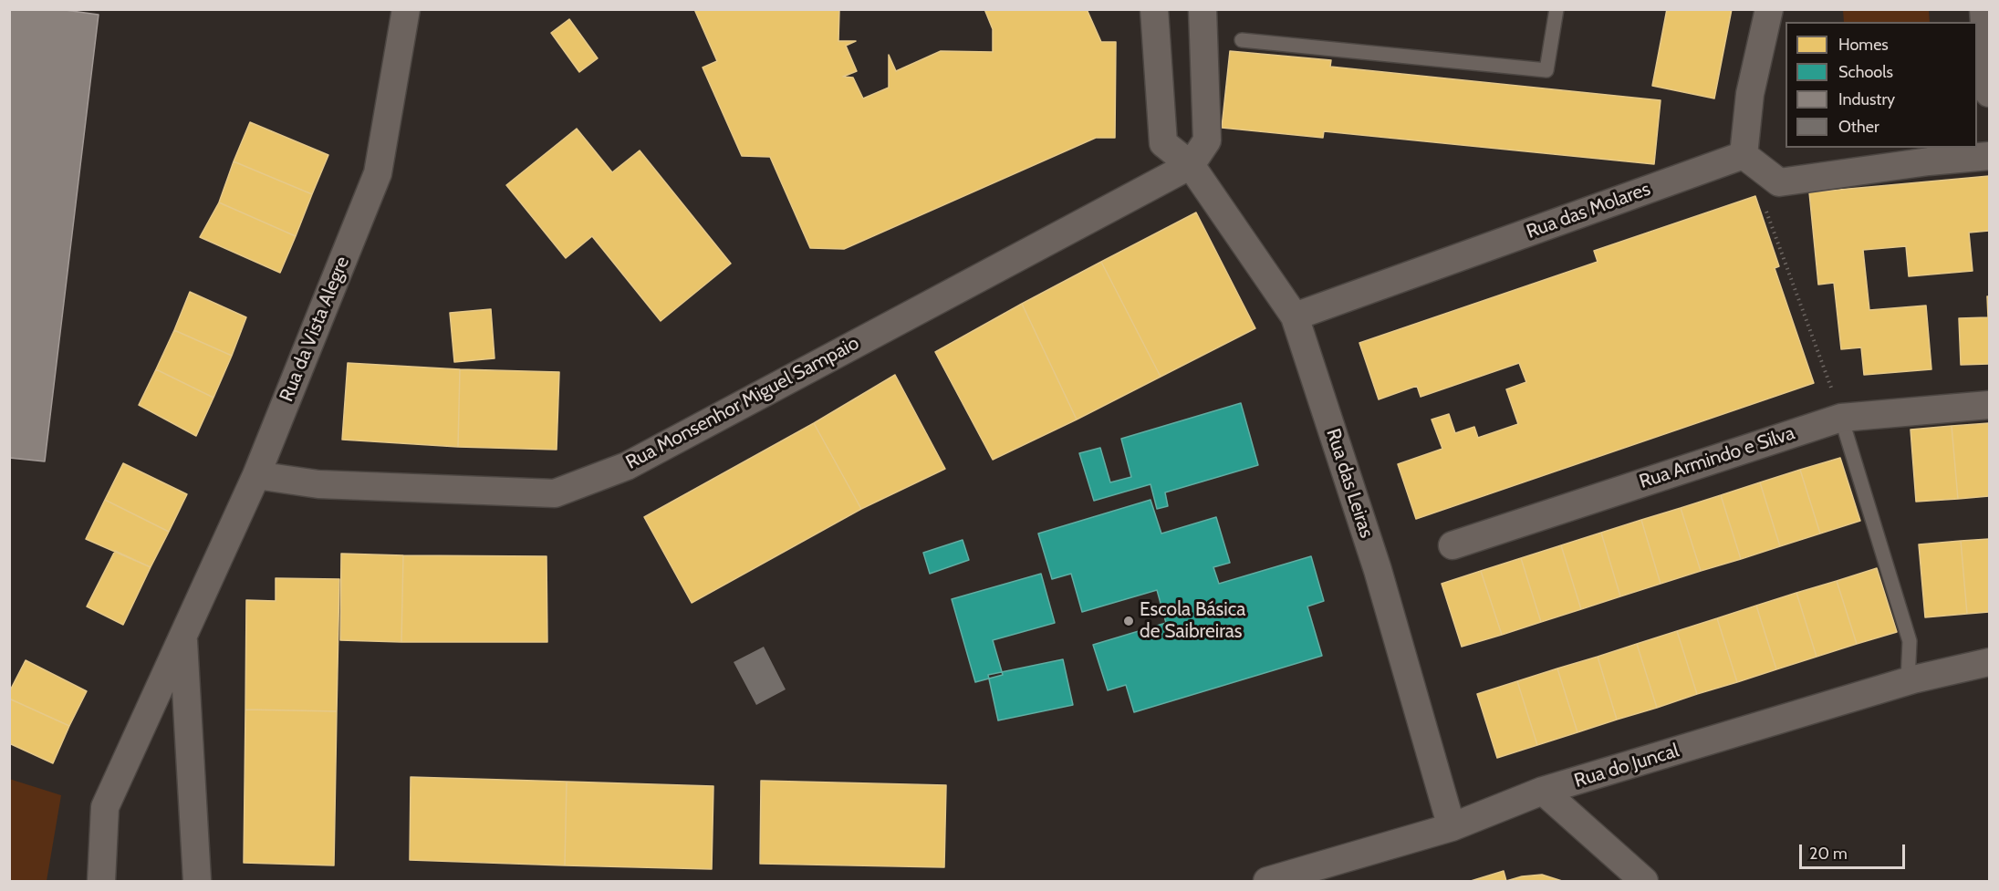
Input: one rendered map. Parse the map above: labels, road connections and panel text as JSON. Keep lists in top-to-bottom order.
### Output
{
  "streets": {
    "street": [
      "Rua das Molares",
      "Rua da Vista Alegre",
      "Rua Monsenhor Miguel Sampaio",
      "Rua Armindo e Silva",
      "Rua das Leiras",
      "Rua do Juncal"
    ]
  },
  "crossings": [
    ["Rua das Molares", "Rua das Leiras"],
    ["Rua da Vista Alegre", "Rua Monsenhor Miguel Sampaio"],
    ["Rua Monsenhor Miguel Sampaio", "Rua das Leiras"],
    ["Rua das Leiras", "Rua do Juncal"]
  ],
  "places": ["Escola Básica de Saibreiras"],
  "legend": [
    "Homes",
    "Schools",
    "Industry",
    "Other"
  ],
  "scale_bar": "20 m"
}
